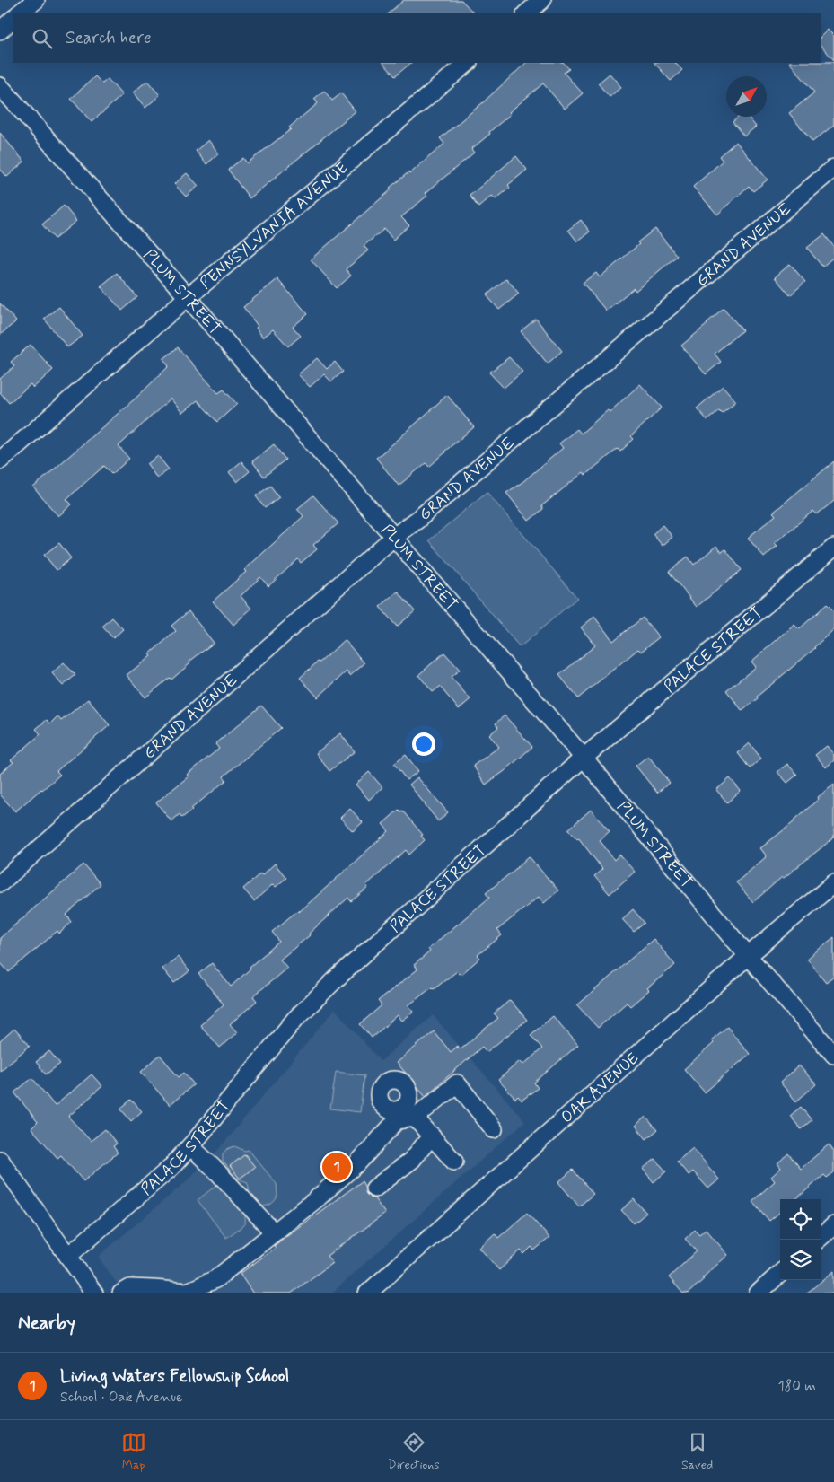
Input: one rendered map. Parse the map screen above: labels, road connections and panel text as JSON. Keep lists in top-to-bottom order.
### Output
{
  "streets": {
    "street": [
      "PENNSYLVANIA AVENUE",
      "GRAND AVENUE",
      "PLUM STREET",
      "PALACE STREET",
      "OAK AVENUE"
    ]
  },
  "crossings": [
    ["PENNSYLVANIA AVENUE", "PLUM STREET"],
    ["GRAND AVENUE", "PLUM STREET"],
    ["PLUM STREET", "PALACE STREET"],
    ["PLUM STREET", "OAK AVENUE"]
  ],
  "north": "top right",
  "page": {
    "search": "Search here",
    "pins": "1",
    "heading": "Nearby",
    "list": [
      {
        "mark": "1",
        "name": "Living Waters Fellowship School",
        "note": "School · Oak Avenue",
        "value": "180 m"
      }
    ],
    "nav": ["Map", "Directions", "Saved"]
  }
}
